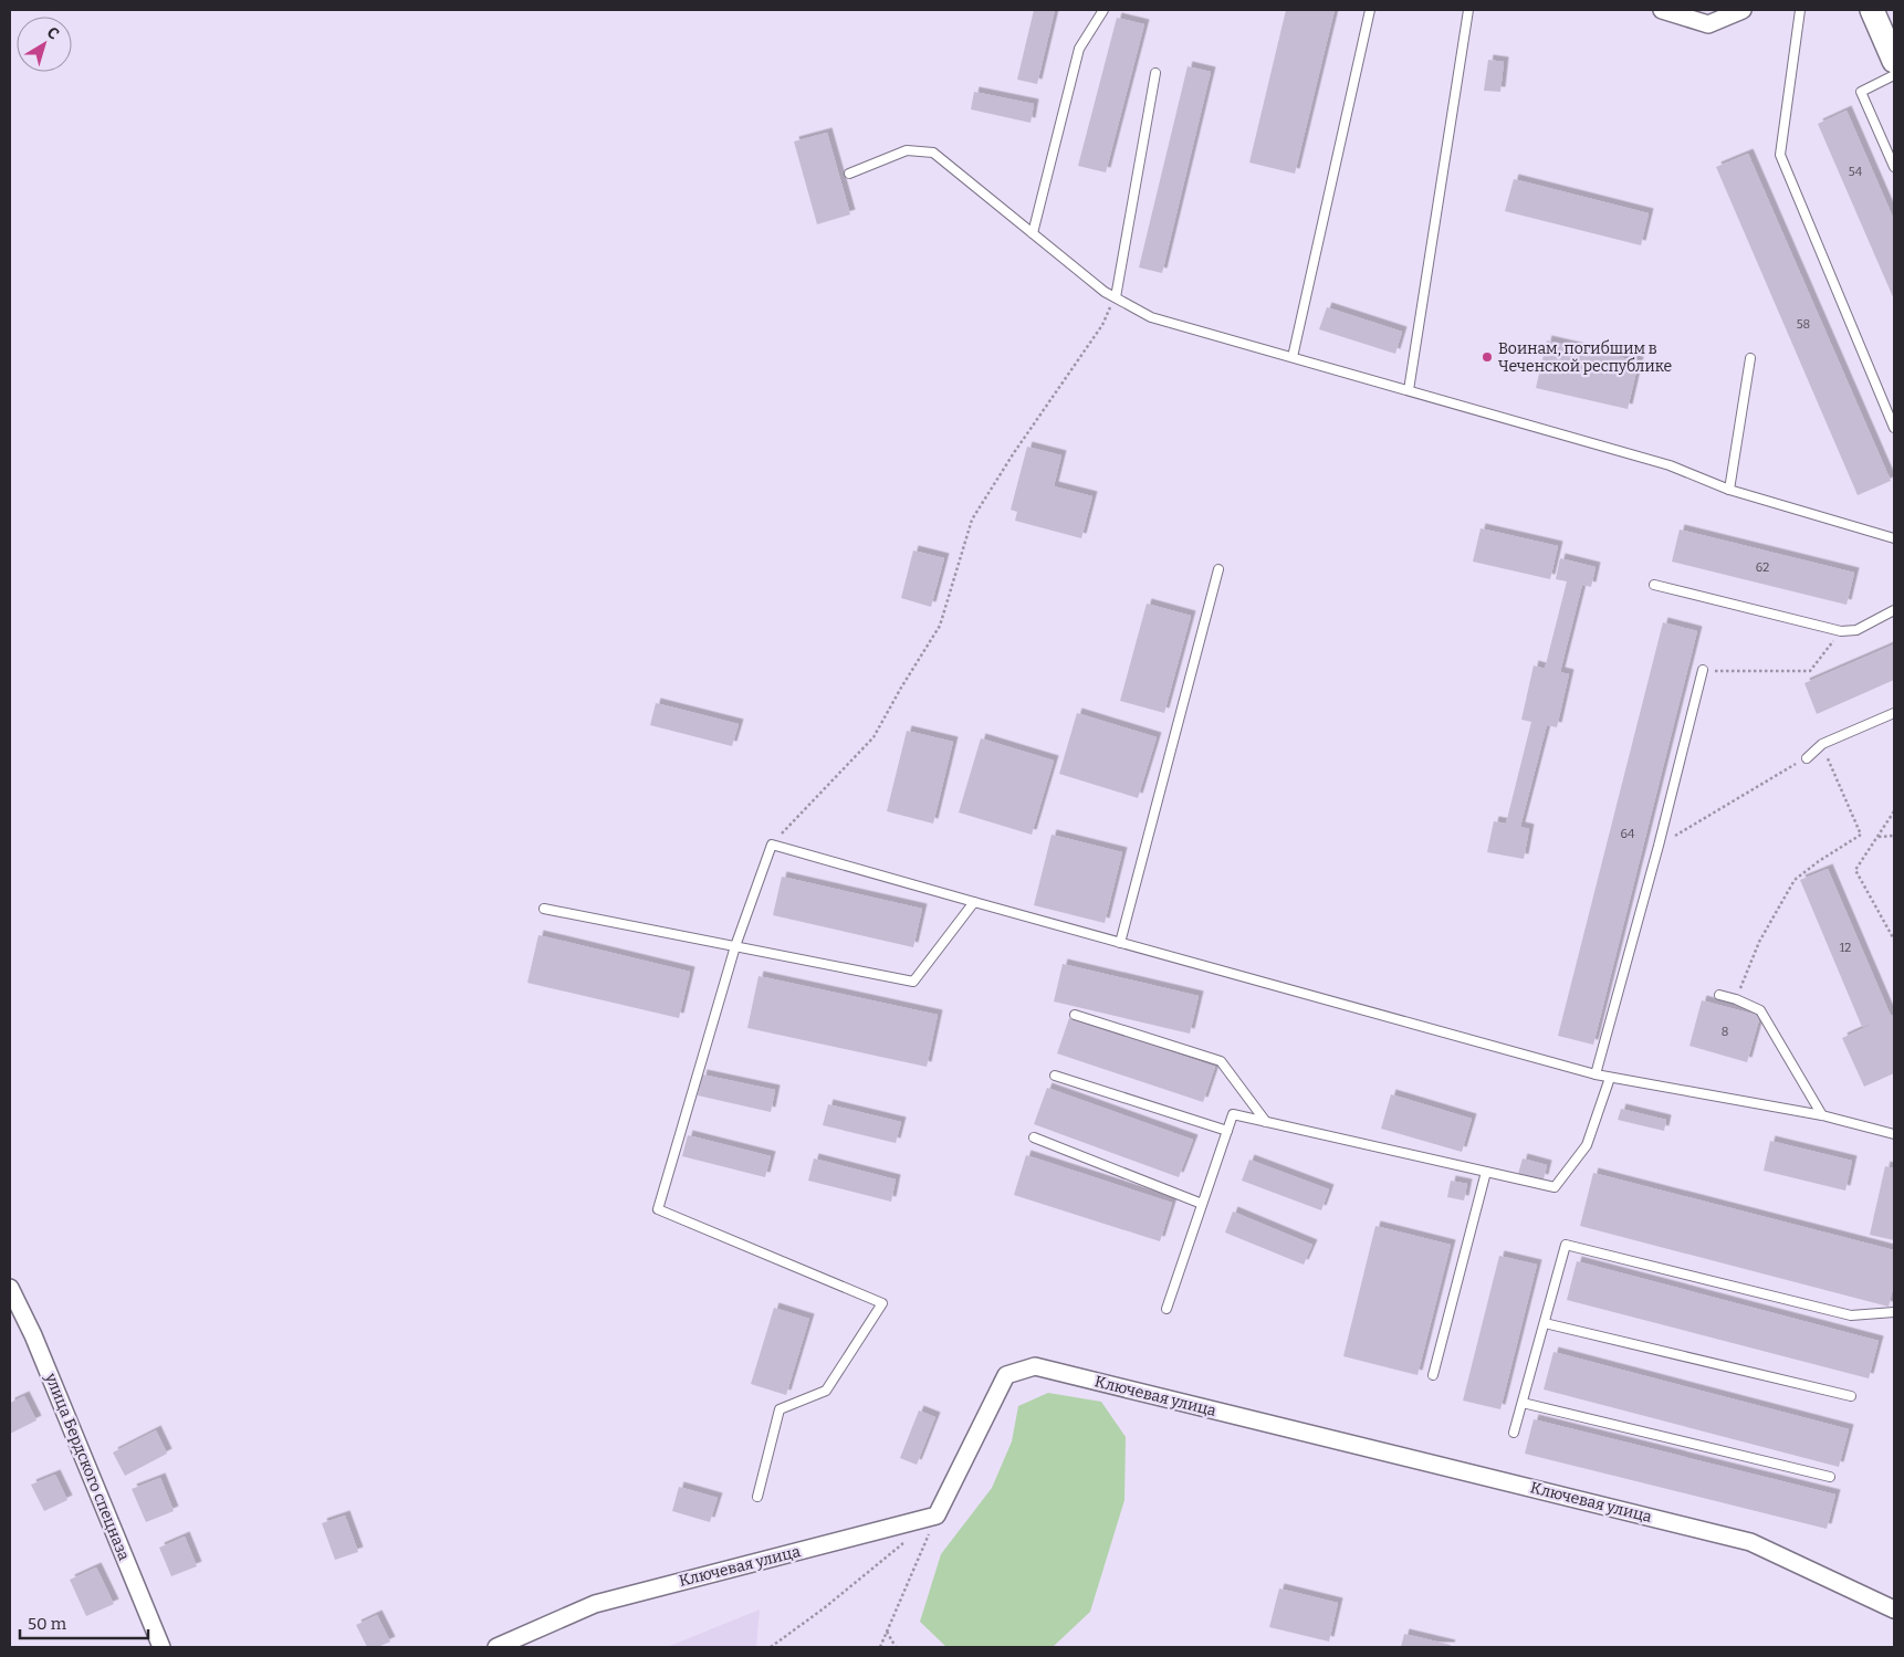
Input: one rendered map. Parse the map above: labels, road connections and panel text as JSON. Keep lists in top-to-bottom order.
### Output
{
  "streets": {
    "street": ["Ключевая улица", "улица Бердского спецназа"]
  },
  "places": ["Воинам, погибшим в Чеченской республике"],
  "house_numbers": [
    "54",
    "58",
    "62",
    "64",
    "12",
    "8"
  ],
  "scale_bar": "50 m",
  "north": "top right"
}
